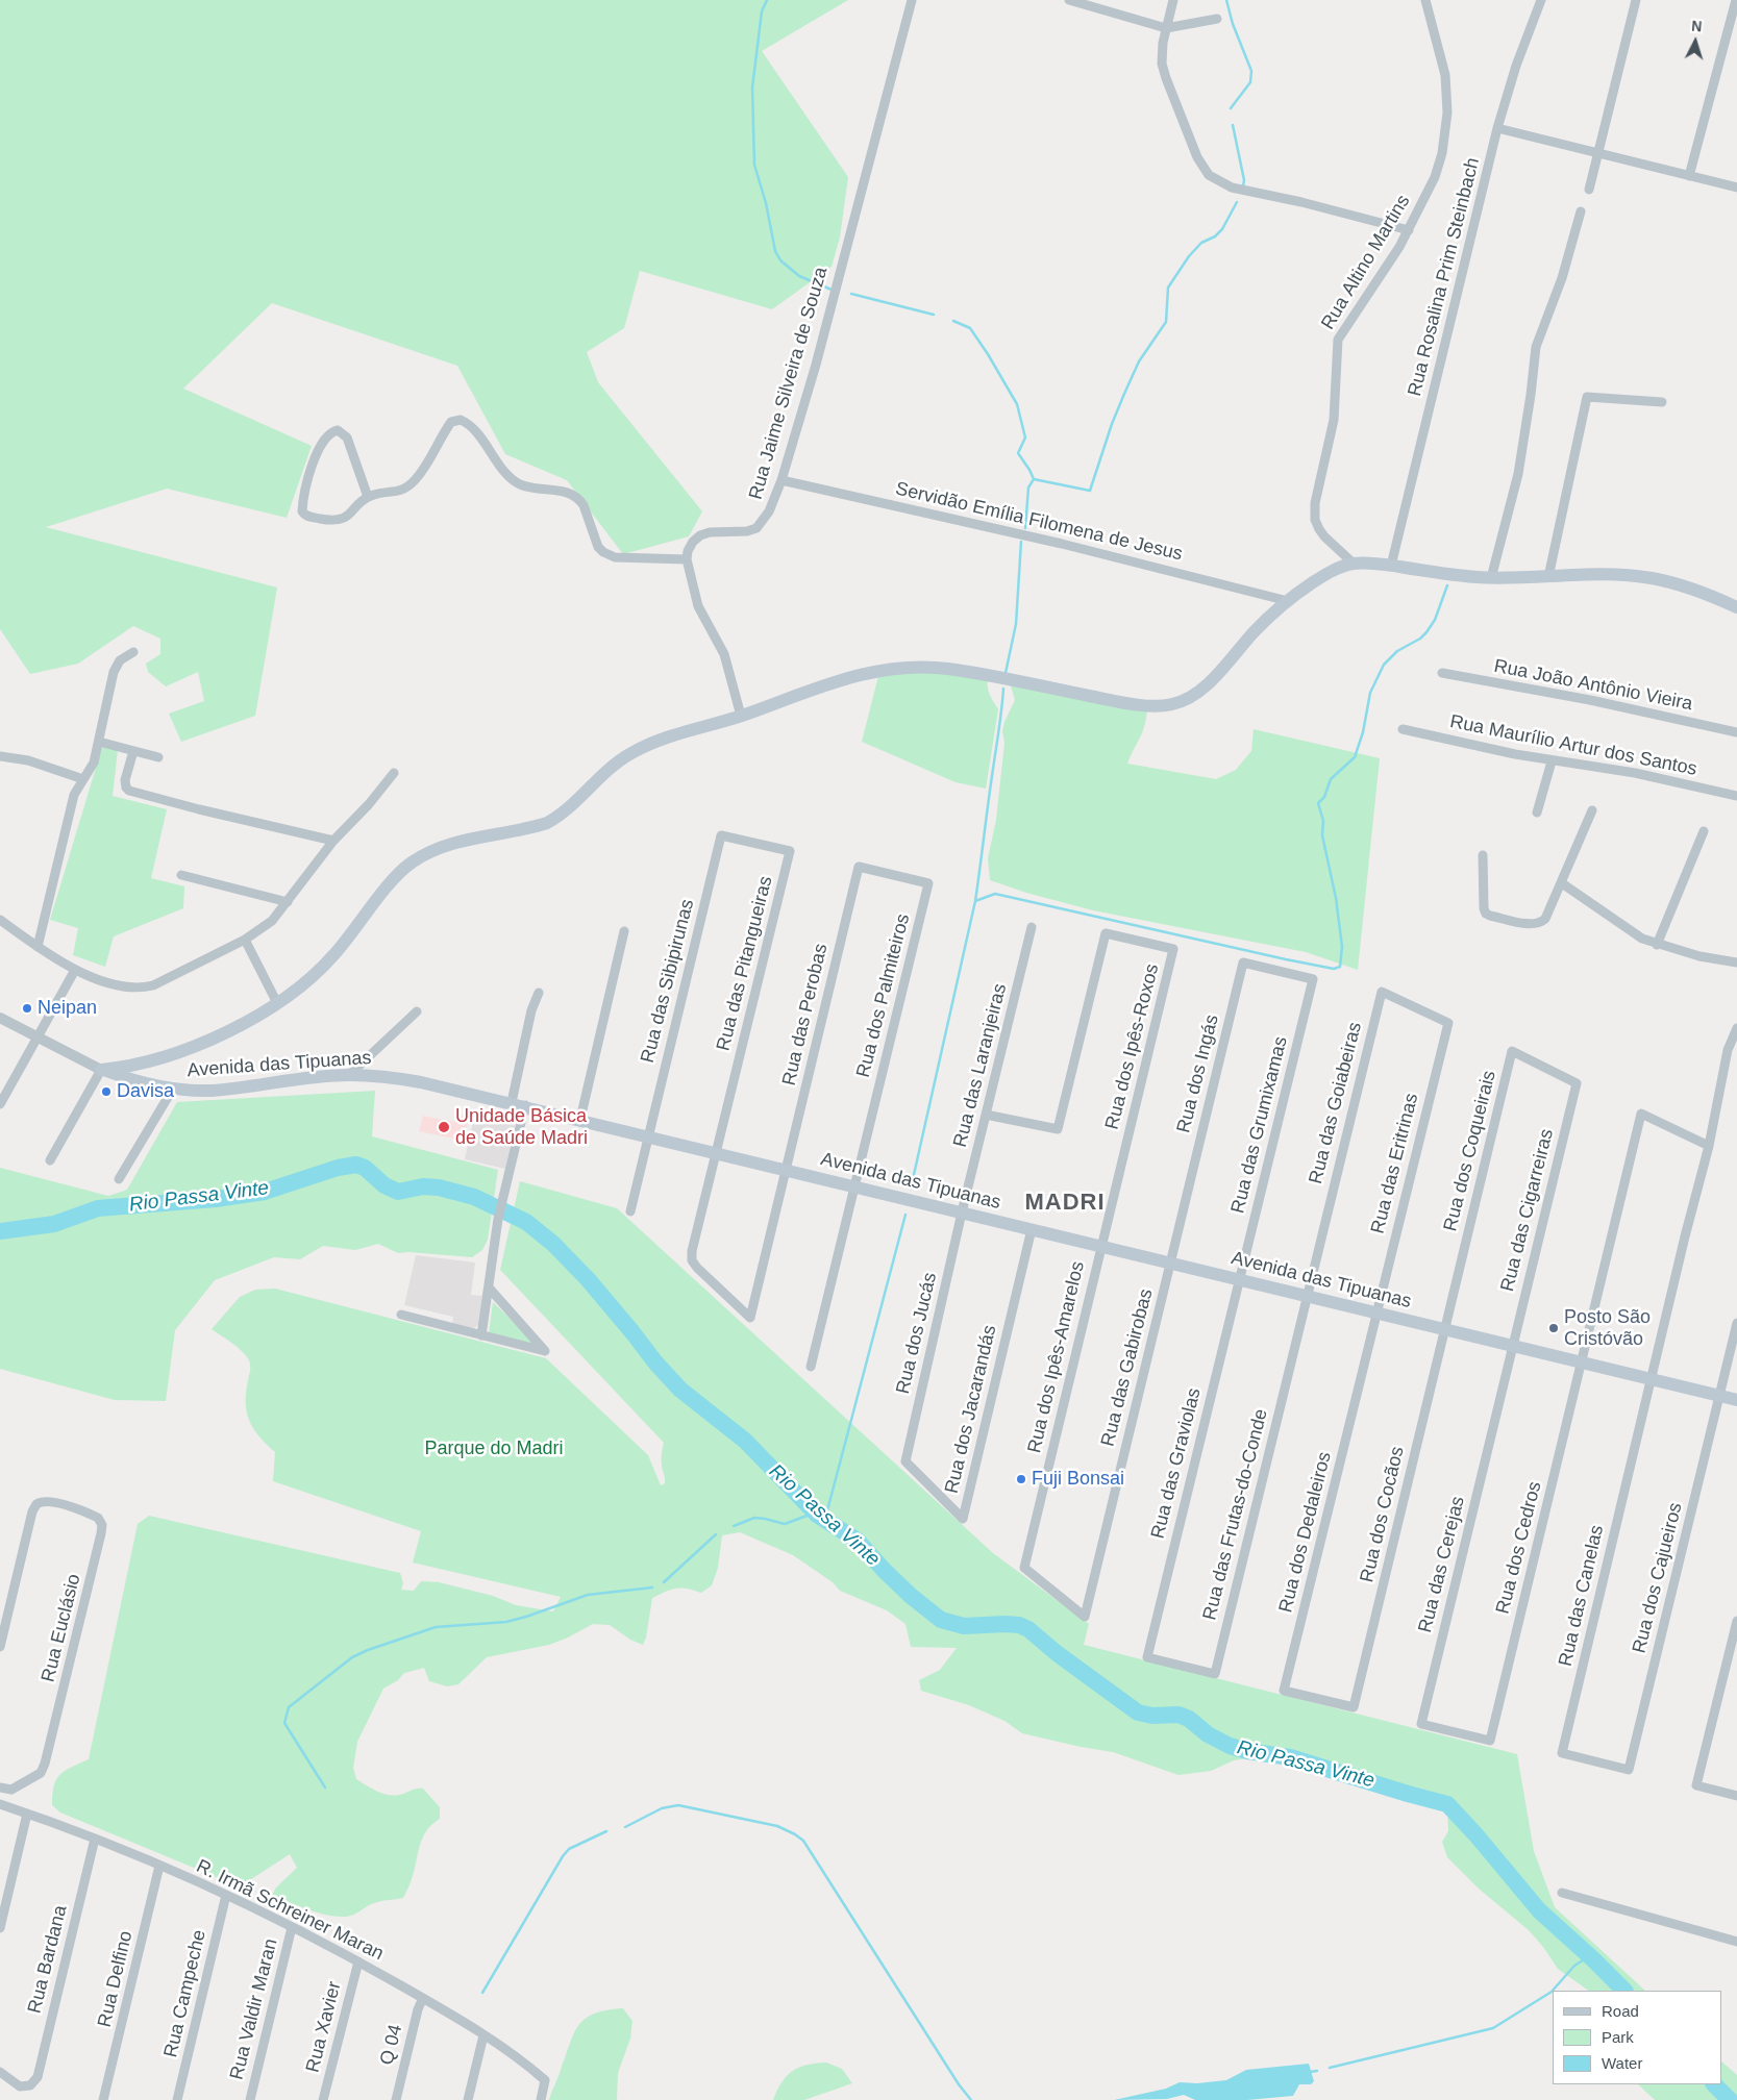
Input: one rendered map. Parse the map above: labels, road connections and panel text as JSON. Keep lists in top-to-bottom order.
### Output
{
  "streets": {
    "main road": ["Avenida das Tipuanas"],
    "street": [
      "Rua Altino Martins",
      "Rua Rosalina Prim Steinbach",
      "Rua Jaime Silveira de Souza",
      "Servidão Emília Filomena de Jesus",
      "Rua João Antônio Vieira",
      "Rua Maurílio Artur dos Santos",
      "Rua das Pitangueiras",
      "Rua das Sibipirunas",
      "Rua dos Palmiteiros",
      "Rua das Perobas",
      "Rua dos Ipês-Roxos",
      "Rua das Laranjeiras",
      "Rua dos Ingás",
      "Rua das Goiabeiras",
      "Rua das Grumixamas",
      "Rua dos Coqueirais",
      "Rua das Eritrinas",
      "Rua das Cigarreiras",
      "Rua dos Jucás",
      "Rua dos Ipês-Amarelos",
      "Rua das Gabirobas",
      "Rua dos Jacarandás",
      "Rua das Graviolas",
      "Rua das Frutas-do-Conde",
      "Rua dos Cocãos",
      "Rua dos Dedaleiros",
      "Rua dos Cedros",
      "Rua das Cerejas",
      "Rua dos Cajueiros",
      "Rua das Canelas",
      "Rua Euclásio",
      "R. Irmã Schreiner Maran",
      "Rua Bardana",
      "Rua Delfino",
      "Rua Campeche",
      "Rua Valdir Maran",
      "Rua Xavier",
      "Q 04"
    ]
  },
  "crossings": [
    ["Rua Jaime Silveira de Souza", "Servidão Emília Filomena de Jesus"],
    ["Rua das Pitangueiras", "Rua das Sibipirunas"],
    ["Rua das Pitangueiras", "Rua das Perobas"],
    ["Rua das Pitangueiras", "Avenida das Tipuanas"],
    ["Rua das Sibipirunas", "Avenida das Tipuanas"],
    ["Rua dos Palmiteiros", "Rua das Perobas"],
    ["Rua dos Palmiteiros", "Avenida das Tipuanas"],
    ["Rua das Perobas", "Avenida das Tipuanas"],
    ["Rua dos Ipês-Roxos", "Avenida das Tipuanas"],
    ["Rua dos Ipês-Roxos", "Rua das Laranjeiras"],
    ["Rua dos Ipês-Roxos", "Rua dos Ipês-Amarelos"],
    ["Avenida das Tipuanas", "Rua das Laranjeiras"],
    ["Avenida das Tipuanas", "Rua dos Ingás"],
    ["Avenida das Tipuanas", "Rua das Goiabeiras"],
    ["Avenida das Tipuanas", "Rua das Grumixamas"],
    ["Avenida das Tipuanas", "Rua dos Coqueirais"],
    ["Avenida das Tipuanas", "Rua das Eritrinas"],
    ["Avenida das Tipuanas", "Rua das Cigarreiras"],
    ["Avenida das Tipuanas", "Rua dos Jucás"],
    ["Avenida das Tipuanas", "Rua dos Ipês-Amarelos"],
    ["Avenida das Tipuanas", "Rua das Gabirobas"],
    ["Avenida das Tipuanas", "Rua dos Jacarandás"],
    ["Avenida das Tipuanas", "Rua das Graviolas"],
    ["Avenida das Tipuanas", "Rua das Frutas-do-Conde"],
    ["Avenida das Tipuanas", "Rua dos Cocãos"],
    ["Avenida das Tipuanas", "Rua dos Dedaleiros"],
    ["Avenida das Tipuanas", "Rua dos Cedros"],
    ["Avenida das Tipuanas", "Rua das Cerejas"],
    ["Avenida das Tipuanas", "Rua dos Cajueiros"],
    ["Avenida das Tipuanas", "Rua das Canelas"],
    ["Rua das Laranjeiras", "Rua dos Jucás"],
    ["Rua dos Ingás", "Rua das Grumixamas"],
    ["Rua dos Ingás", "Rua das Gabirobas"],
    ["Rua das Goiabeiras", "Rua das Eritrinas"],
    ["Rua das Goiabeiras", "Rua das Frutas-do-Conde"],
    ["Rua das Grumixamas", "Rua das Graviolas"],
    ["Rua dos Coqueirais", "Rua das Cigarreiras"],
    ["Rua dos Coqueirais", "Rua dos Cocãos"],
    ["Rua das Eritrinas", "Rua dos Dedaleiros"],
    ["Rua das Cigarreiras", "Rua das Cerejas"],
    ["Rua dos Jucás", "Rua dos Jacarandás"],
    ["Rua dos Ipês-Amarelos", "Rua das Gabirobas"],
    ["Rua das Graviolas", "Rua das Frutas-do-Conde"],
    ["Rua dos Cocãos", "Rua dos Dedaleiros"],
    ["Rua dos Cedros", "Rua das Cerejas"],
    ["Rua dos Cajueiros", "Rua das Canelas"],
    ["R. Irmã Schreiner Maran", "Rua Bardana"],
    ["R. Irmã Schreiner Maran", "Rua Delfino"],
    ["R. Irmã Schreiner Maran", "Rua Campeche"],
    ["R. Irmã Schreiner Maran", "Rua Valdir Maran"],
    ["R. Irmã Schreiner Maran", "Rua Xavier"],
    ["R. Irmã Schreiner Maran", "Q 04"]
  ],
  "districts": ["MADRI"],
  "water": ["Rio Passa Vinte"],
  "parks": ["Parque do Madri"],
  "places": [
    "Neipan",
    "Davisa",
    "Unidade Básica de Saúde Madri",
    "Posto São Cristóvão",
    "Fuji Bonsai"
  ],
  "legend": ["Road", "Park", "Water"],
  "north": "top"
}
